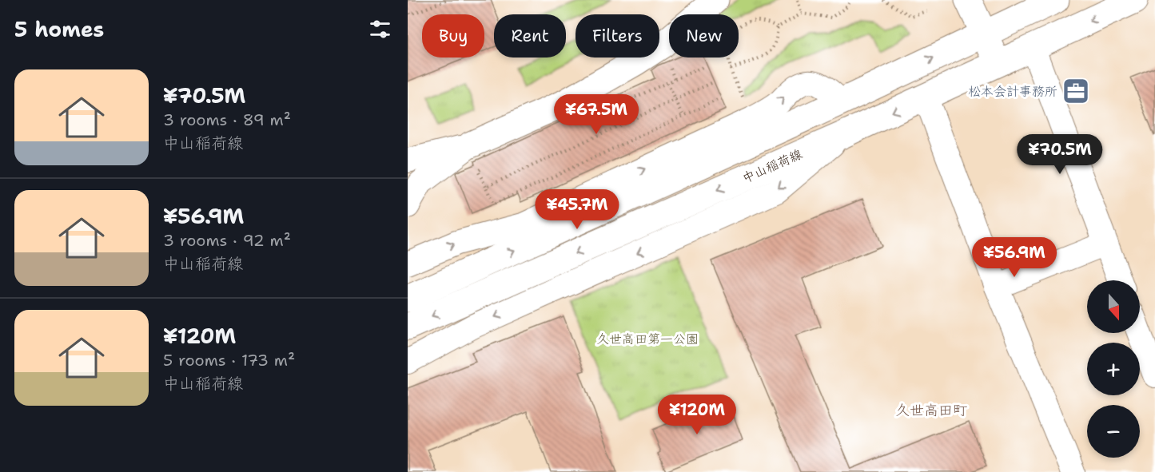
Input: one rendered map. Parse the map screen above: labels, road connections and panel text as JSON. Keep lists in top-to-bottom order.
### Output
{
  "streets": {
    "main road": ["中山稲荷線"]
  },
  "districts": ["久世高田町"],
  "parks": ["久世高田第一公園"],
  "places": {
    "office": ["松本会計事務所"]
  },
  "north": "bottom",
  "page": {
    "heading": "5 homes",
    "chip": [
      "Buy",
      "Rent",
      "Filters",
      "New"
    ],
    "list": [
      {
        "name": "¥70.5M",
        "note": "3 rooms · 89 m² · 中山稲荷線"
      },
      {
        "name": "¥56.9M",
        "note": "3 rooms · 92 m² · 中山稲荷線"
      },
      {
        "name": "¥120M",
        "note": "5 rooms · 173 m² · 中山稲荷線"
      }
    ],
    "price": [
      "¥67.5M",
      "¥70.5M",
      "¥45.7M",
      "¥56.9M",
      "¥120M"
    ],
    "map_buttons": ["+", "−"]
  }
}
